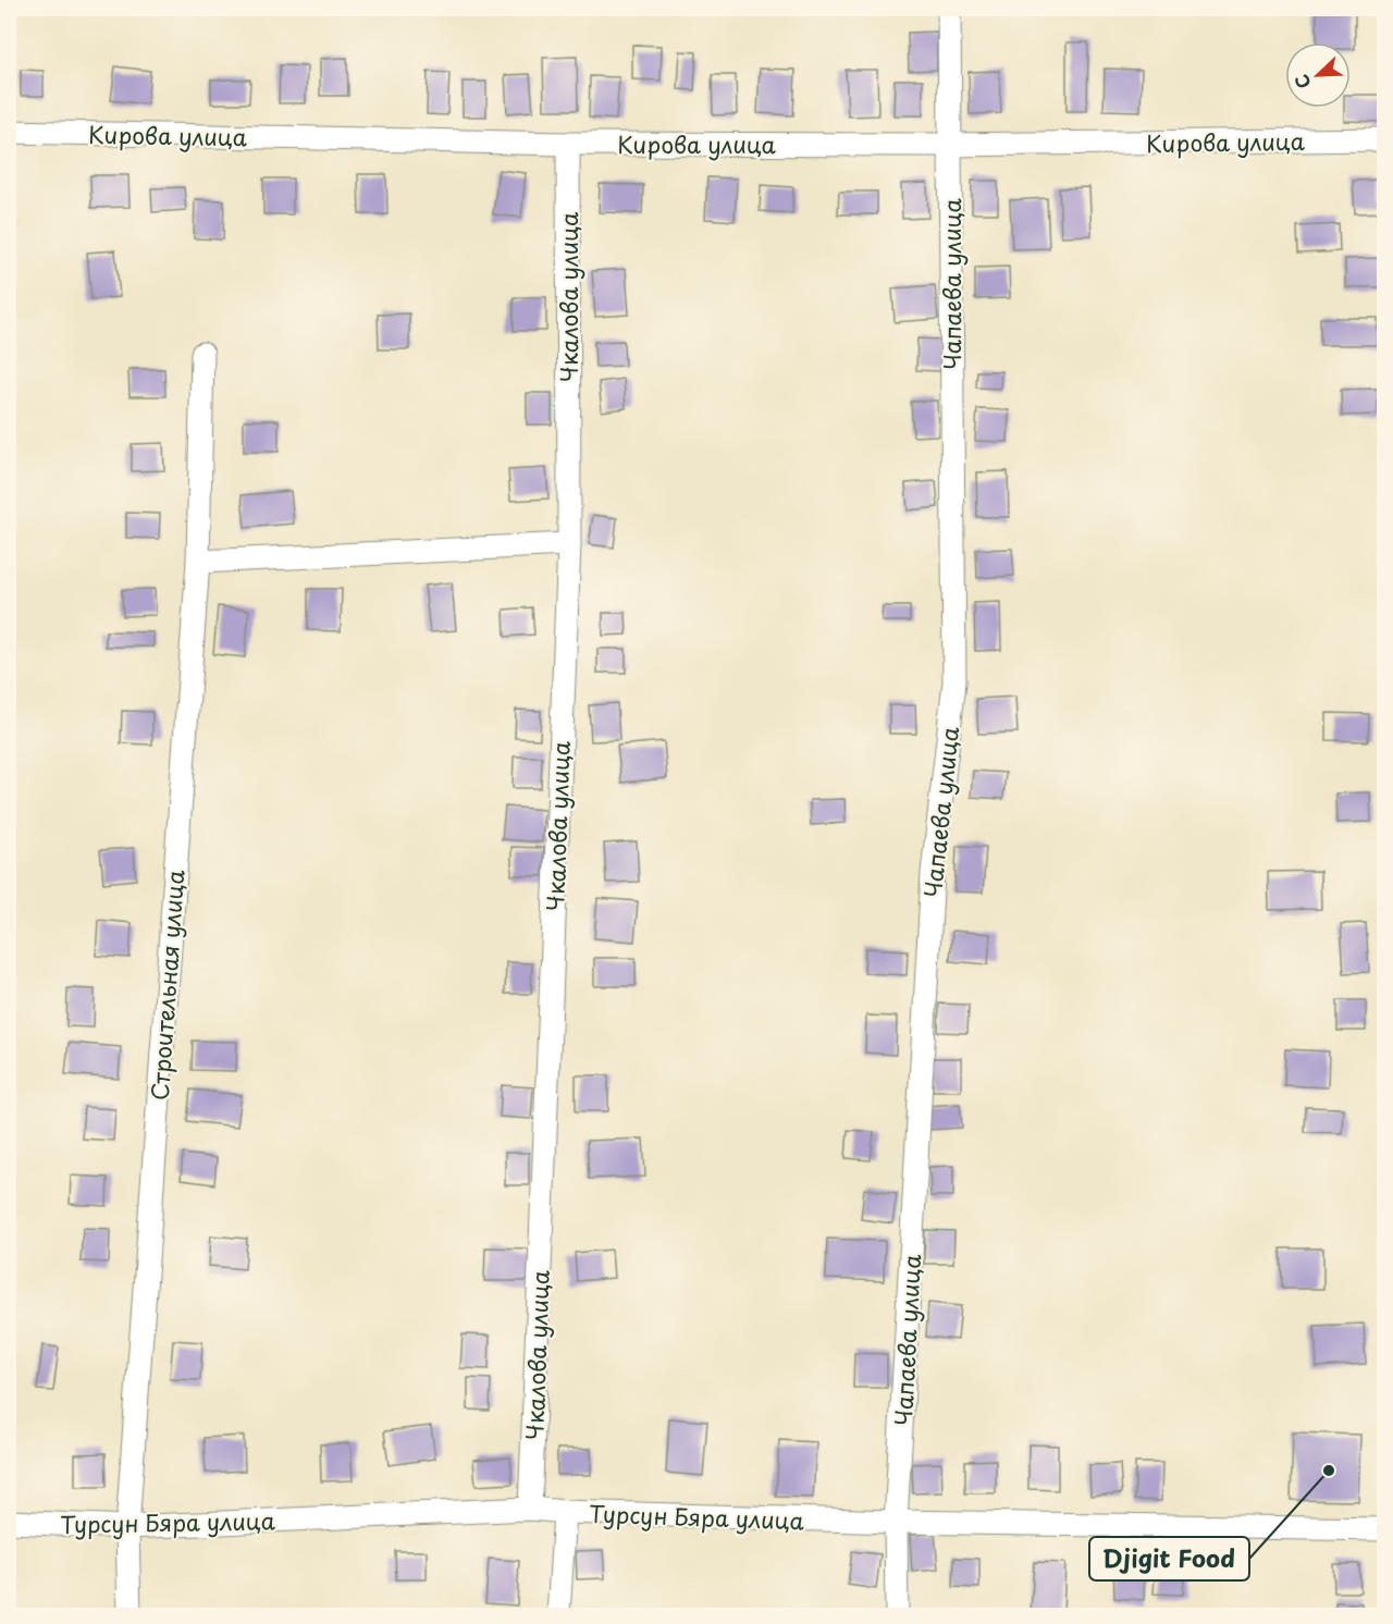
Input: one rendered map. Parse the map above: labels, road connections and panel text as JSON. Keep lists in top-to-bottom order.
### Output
{
  "streets": {
    "street": [
      "Кирова улица",
      "Чапаева улица",
      "Чкалова улица",
      "Строительная улица",
      "Турсун Бяра улица"
    ]
  },
  "crossings": [
    ["Кирова улица", "Чапаева улица"],
    ["Кирова улица", "Чкалова улица"],
    ["Чапаева улица", "Турсун Бяра улица"],
    ["Чкалова улица", "Турсун Бяра улица"],
    ["Строительная улица", "Турсун Бяра улица"]
  ],
  "places": ["Djigit Food"],
  "north": "bottom left"
}
